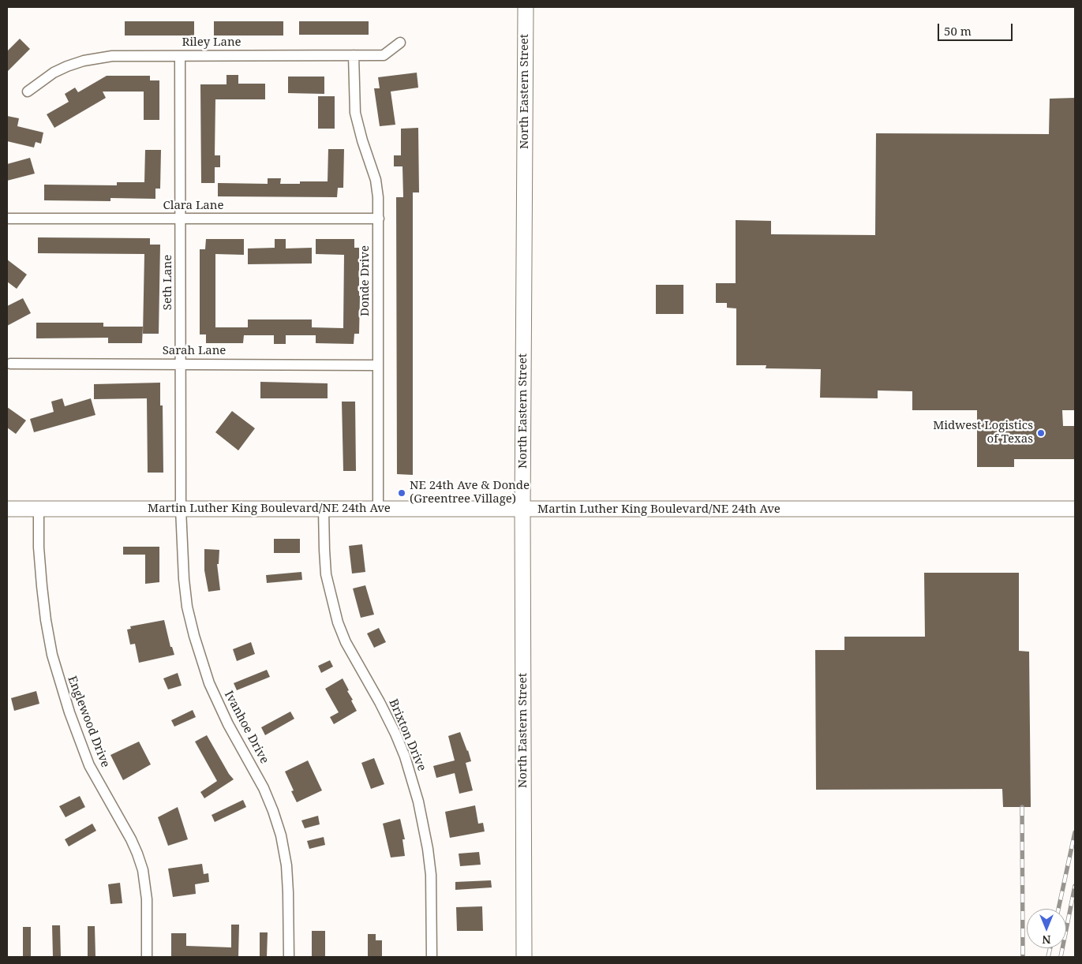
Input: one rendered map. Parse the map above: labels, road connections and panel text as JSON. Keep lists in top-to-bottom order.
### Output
{
  "streets": {
    "main road": ["North Eastern Street", "Martin Luther King Boulevard/NE 24th Ave"],
    "street": [
      "Riley Lane",
      "Clara Lane",
      "Donde Drive",
      "Seth Lane",
      "Sarah Lane",
      "Englewood Drive",
      "Ivanhoe Drive",
      "Brixton Drive"
    ]
  },
  "crossings": [
    ["Riley Lane", "Donde Drive"],
    ["Riley Lane", "Seth Lane"],
    ["North Eastern Street", "Martin Luther King Boulevard/NE 24th Ave"],
    ["Clara Lane", "Donde Drive"],
    ["Clara Lane", "Seth Lane"],
    ["Donde Drive", "Sarah Lane"],
    ["Donde Drive", "Martin Luther King Boulevard/NE 24th Ave"],
    ["Seth Lane", "Sarah Lane"],
    ["Seth Lane", "Martin Luther King Boulevard/NE 24th Ave"],
    ["Seth Lane", "Ivanhoe Drive"],
    ["Martin Luther King Boulevard/NE 24th Ave", "Englewood Drive"],
    ["Martin Luther King Boulevard/NE 24th Ave", "Ivanhoe Drive"],
    ["Martin Luther King Boulevard/NE 24th Ave", "Brixton Drive"]
  ],
  "places": ["Midwest Logistics of Texas", "NE 24th Ave & Donde (Greentree Village)"],
  "scale_bar": "50 m",
  "north": "bottom"
}
